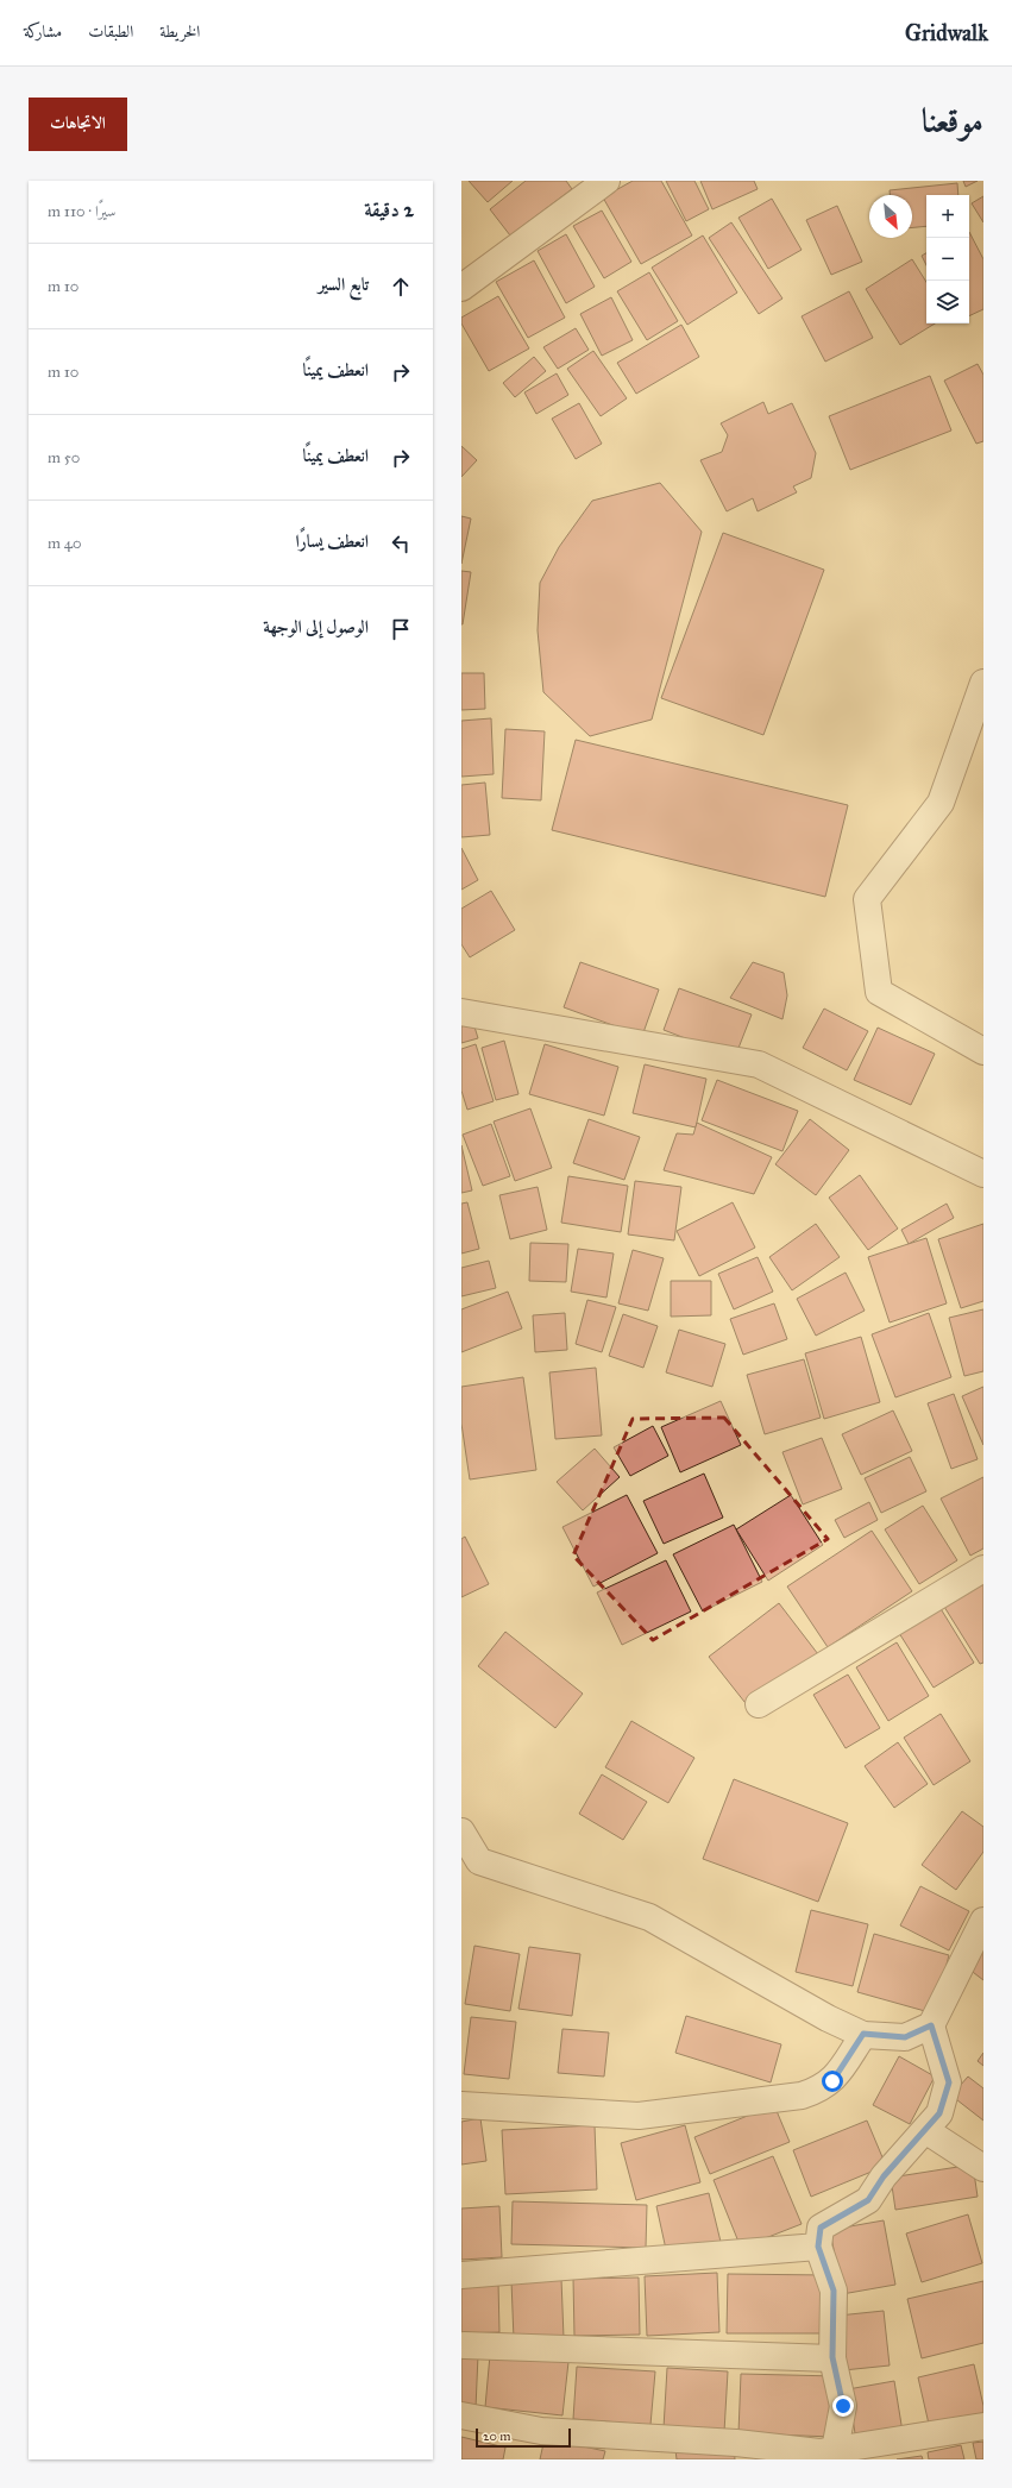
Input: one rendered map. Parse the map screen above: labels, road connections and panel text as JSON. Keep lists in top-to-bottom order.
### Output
{
  "scale_bar": "20 m",
  "north": "bottom right",
  "page": {
    "header": "Gridwalk",
    "nav": ["الخريطة", "الطبقات", "مشاركة"],
    "title": "موقعنا",
    "buttons": "الاتجاهات",
    "heading": ["2 دقيقة", "سيرًا · 110 m"],
    "map_buttons": ["+", "−"],
    "list": [
      ["تابع السير", "10 m"],
      ["انعطف يمينًا", "10 m"],
      ["انعطف يمينًا", "50 m"],
      ["انعطف يسارًا", "40 m"],
      "الوصول إلى الوجهة"
    ],
    "scale": "20 m"
  }
}
